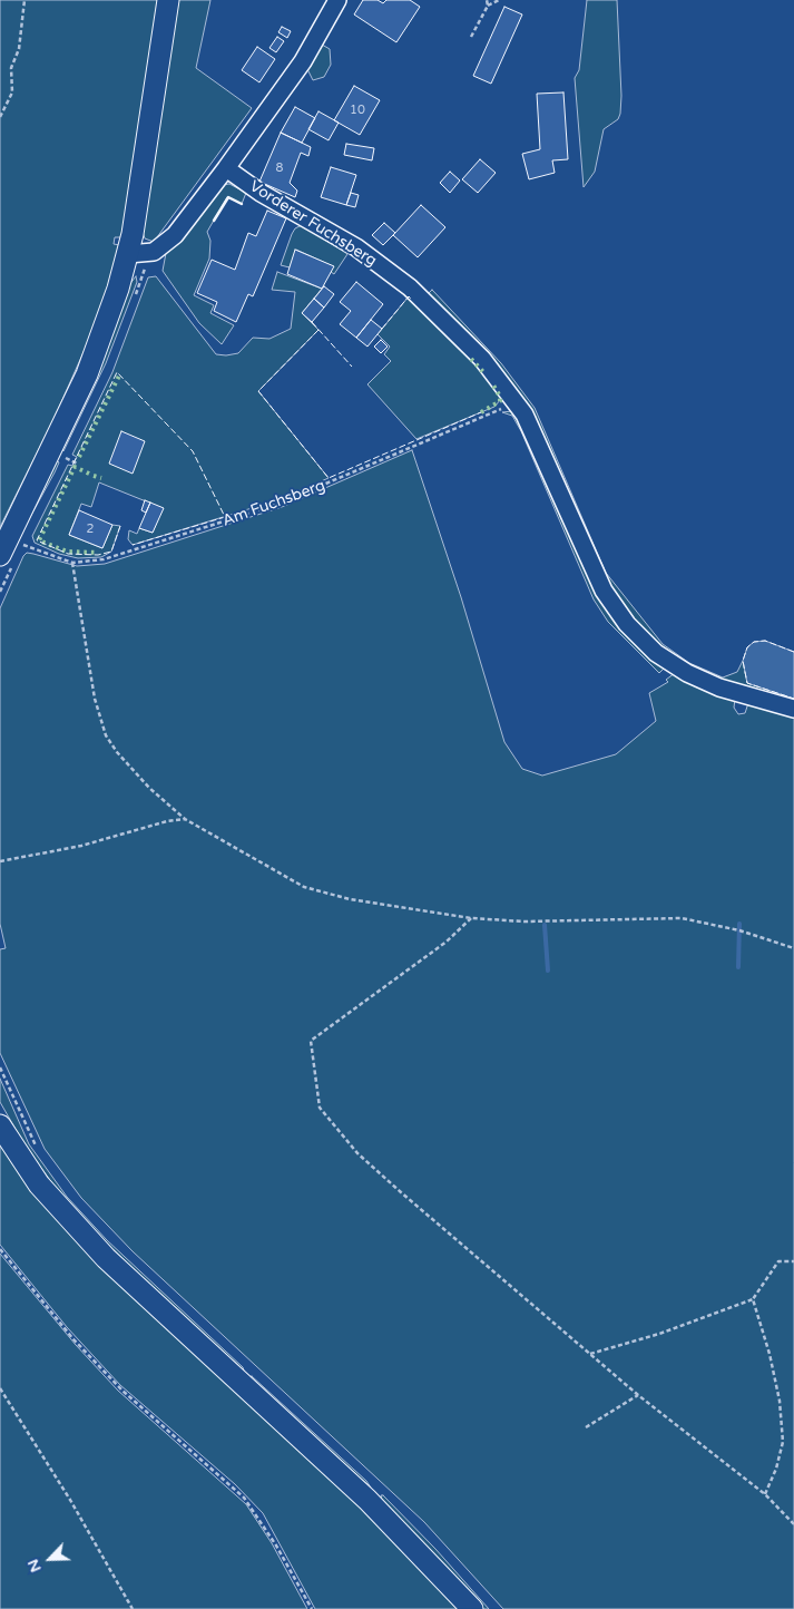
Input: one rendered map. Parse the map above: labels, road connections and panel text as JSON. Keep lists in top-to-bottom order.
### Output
{
  "streets": {
    "street": ["Vorderer Fuchsberg"],
    "path": ["Am Fuchsberg"]
  },
  "crossings": [
    ["Vorderer Fuchsberg", "Am Fuchsberg"]
  ],
  "house_numbers": ["10", "8", "2"],
  "north": "bottom left"
}
